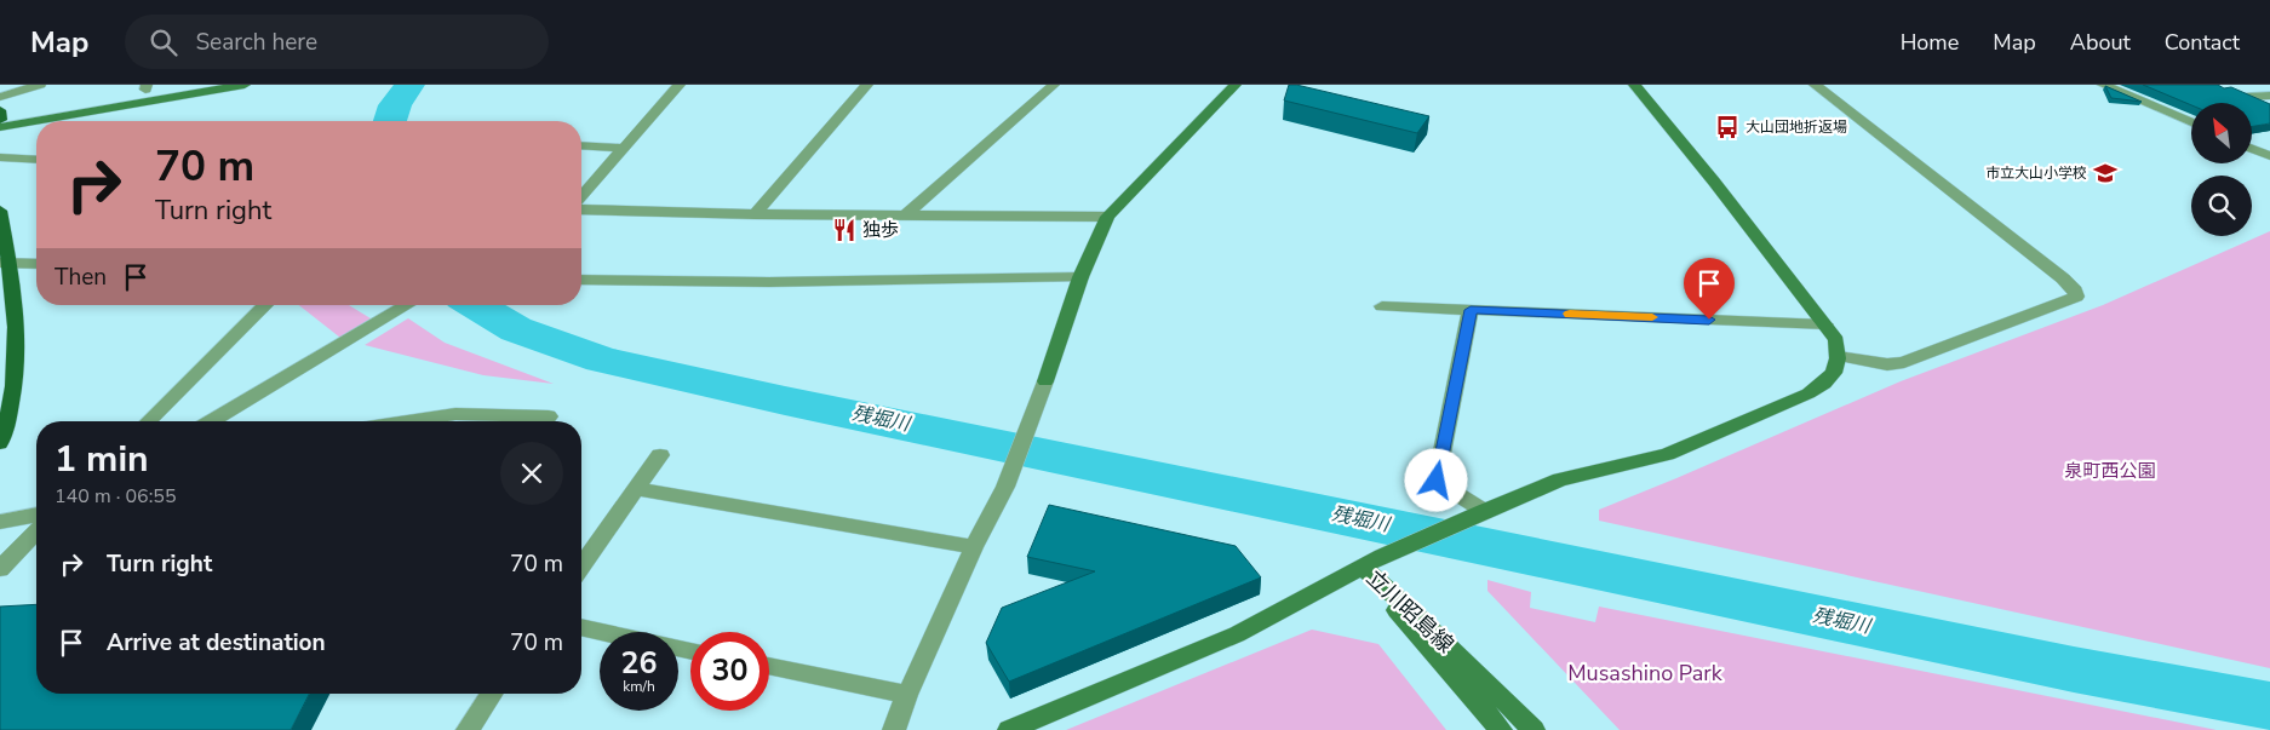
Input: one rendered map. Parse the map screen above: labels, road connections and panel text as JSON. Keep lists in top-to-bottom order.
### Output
{
  "streets": {
    "street": ["立川昭島線"]
  },
  "water": ["残堀川"],
  "parks": ["泉町西公園", "Musashino Park"],
  "places": {
    "bus stop": ["大山団地折返場"],
    "school or university": ["市立大山小学校"],
    "restaurant": ["独歩"]
  },
  "north": "top left",
  "page": {
    "header": "Map",
    "search": "Search here",
    "nav": [
      "Home",
      "Map",
      "About",
      "Contact"
    ],
    "turn": ["70 m", "Turn right"],
    "then": "Then",
    "heading": ["1 min", "140 m · 06:55"],
    "list": [
      {
        "name": "Turn right",
        "value": "70 m"
      },
      {
        "name": "Arrive at destination",
        "value": "70 m"
      }
    ],
    "speed": "26 km/h",
    "limit": "30"
  }
}
